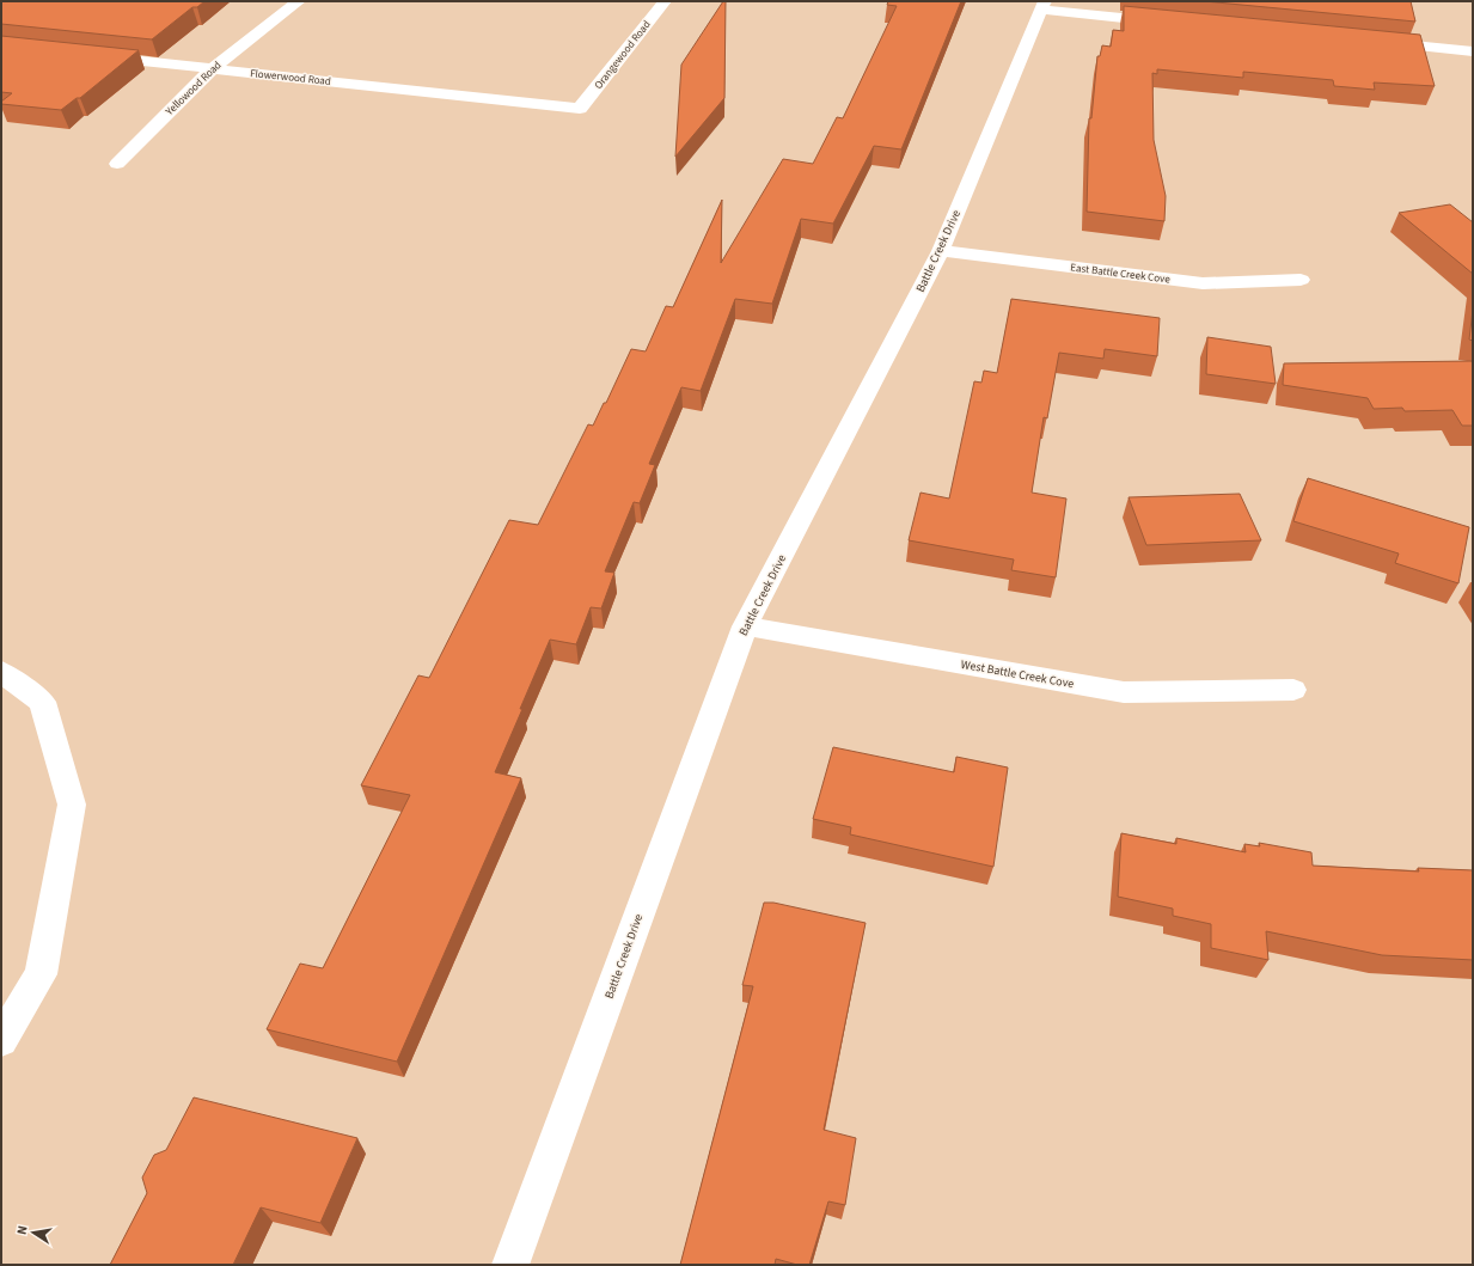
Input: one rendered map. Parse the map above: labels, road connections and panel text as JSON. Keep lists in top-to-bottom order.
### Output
{
  "streets": {
    "street": [
      "Orangewood Road",
      "Flowerwood Road",
      "Yellowood Road",
      "Battle Creek Drive",
      "East Battle Creek Cove",
      "West Battle Creek Cove"
    ]
  },
  "crossings": [
    ["Orangewood Road", "Flowerwood Road"],
    ["Flowerwood Road", "Yellowood Road"],
    ["Battle Creek Drive", "East Battle Creek Cove"],
    ["Battle Creek Drive", "West Battle Creek Cove"]
  ],
  "north": "left"
}
